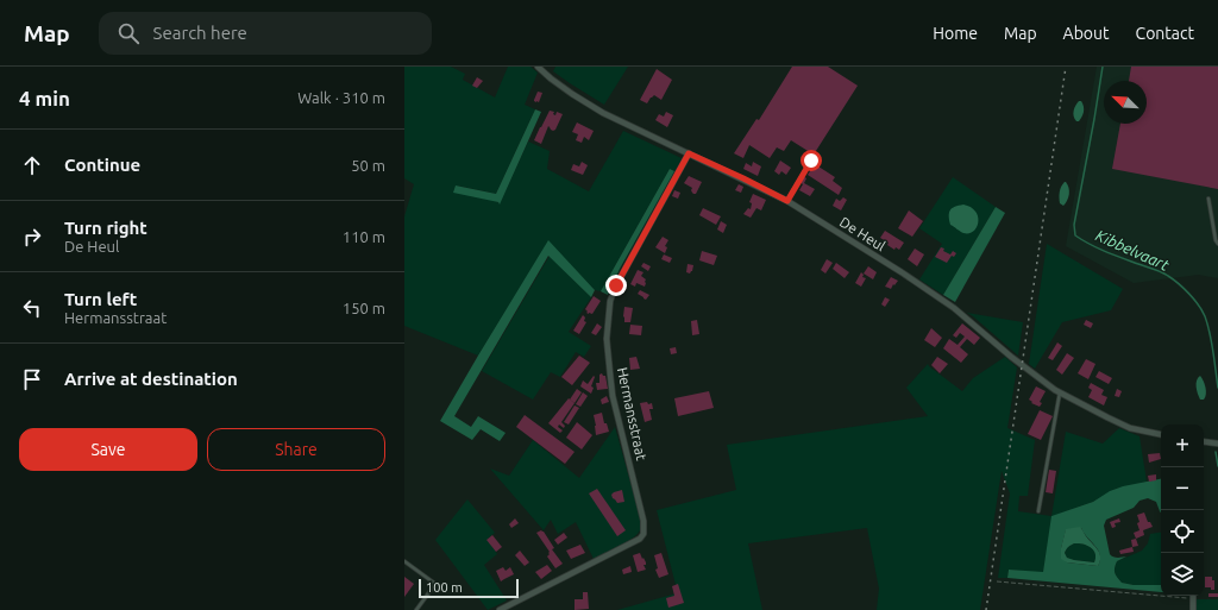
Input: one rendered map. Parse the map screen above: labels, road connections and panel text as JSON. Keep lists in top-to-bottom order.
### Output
{
  "streets": {
    "street": ["De Heul", "Hermansstraat"]
  },
  "crossings": [
    ["De Heul", "Hermansstraat"]
  ],
  "water": ["Kibbelvaart"],
  "scale_bar": "100 m",
  "north": "top left",
  "page": {
    "header": "Map",
    "search": "Search here",
    "nav": [
      "Home",
      "Map",
      "About",
      "Contact"
    ],
    "heading": ["4 min", "Walk · 310 m"],
    "list": [
      ["Continue", "50 m"],
      ["Turn right", "De Heul", "110 m"],
      ["Turn left", "Hermansstraat", "150 m"],
      "Arrive at destination"
    ],
    "buttons": ["Save", "Share"],
    "map_buttons": ["+", "−"],
    "scale": "100 m"
  }
}
